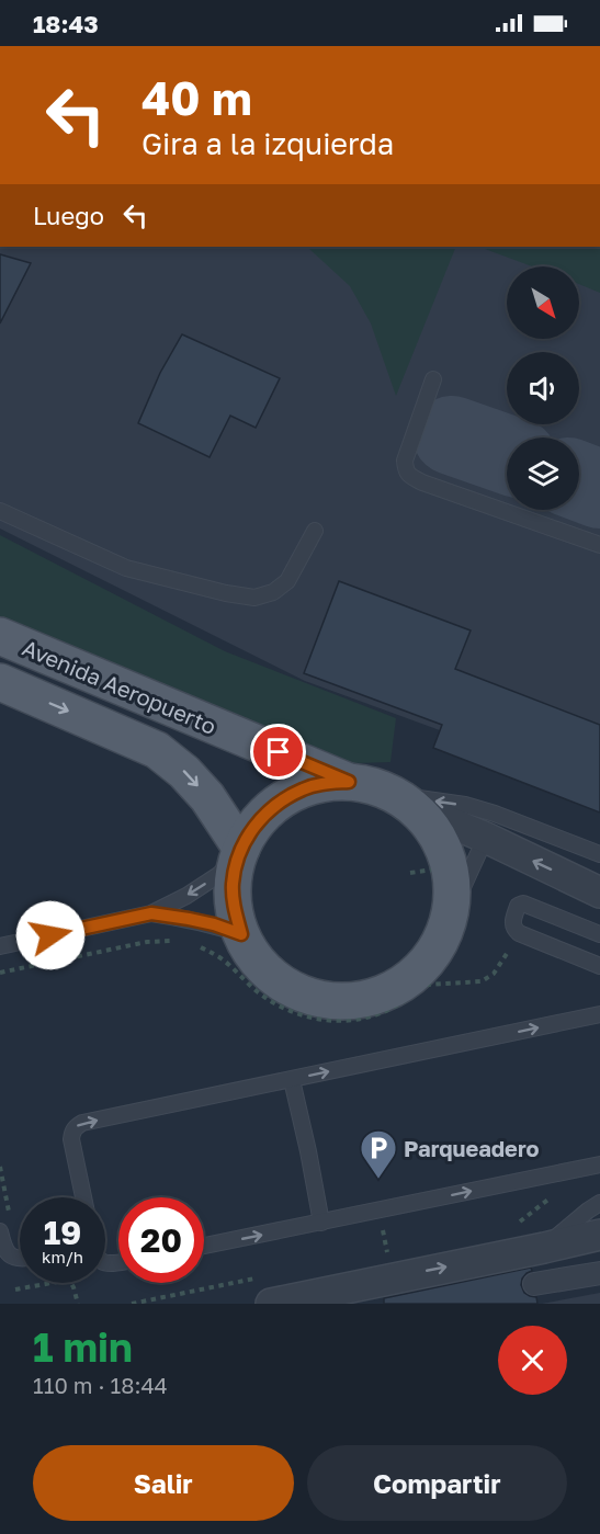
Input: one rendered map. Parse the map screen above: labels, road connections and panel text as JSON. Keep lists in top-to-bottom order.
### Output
{
  "streets": {
    "main road": ["Avenida Aeropuerto"]
  },
  "places": {
    "parking": ["Parqueadero"]
  },
  "north": "bottom right",
  "page": {
    "status": "18:43",
    "turn": ["40 m", "Gira a la izquierda"],
    "then": "Luego",
    "speed": "19 km/h",
    "limit": "20",
    "heading": ["1 min", "110 m · 18:44"],
    "buttons": ["Salir", "Compartir"]
  }
}
